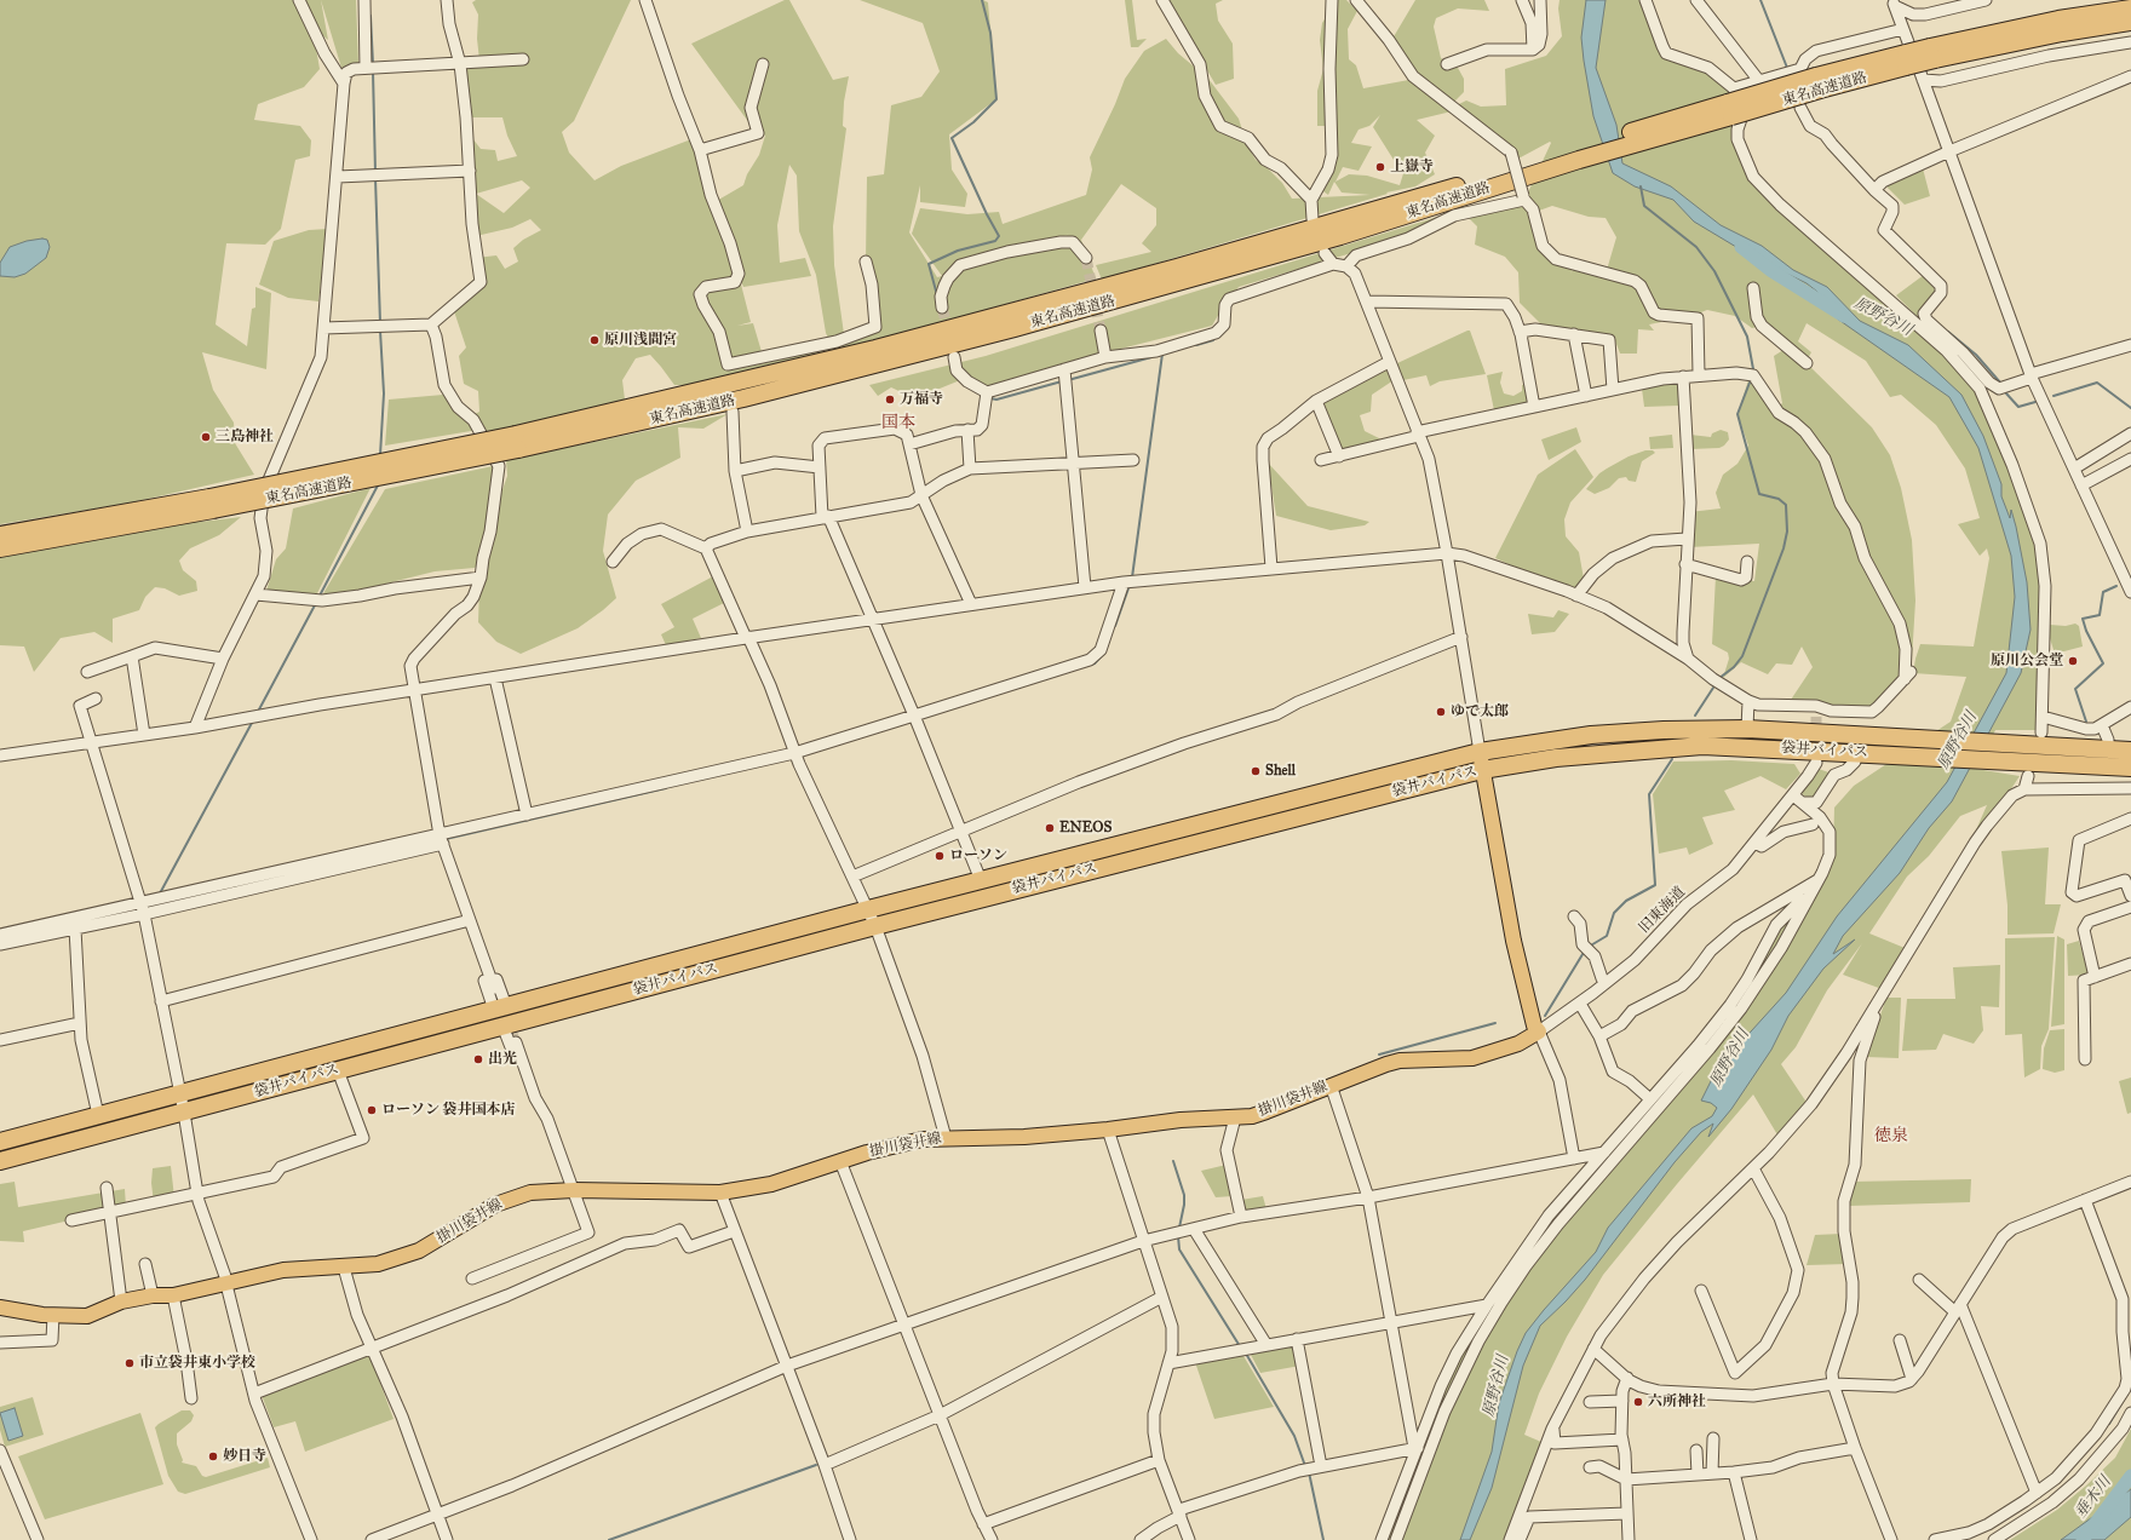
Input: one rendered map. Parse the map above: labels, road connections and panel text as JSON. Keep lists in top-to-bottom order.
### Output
{
  "streets": {
    "highway": ["東名高速道路", "袋井バイパス"],
    "main road": ["掛川袋井線"],
    "street": ["旧東海道"]
  },
  "crossings": [
    ["旧東海道", "掛川袋井線"]
  ],
  "districts": ["国本", "徳泉"],
  "water": ["原野谷川", "垂木川"],
  "places": [
    "上嶽寺",
    "原川浅間宮",
    "万福寺",
    "三島神社",
    "原川公会堂",
    "ゆで太郎",
    "Shell",
    "ENEOS",
    "ローソン",
    "出光",
    "ローソン 袋井国本店",
    "市立袋井東小学校",
    "六所神社",
    "妙日寺"
  ]
}
